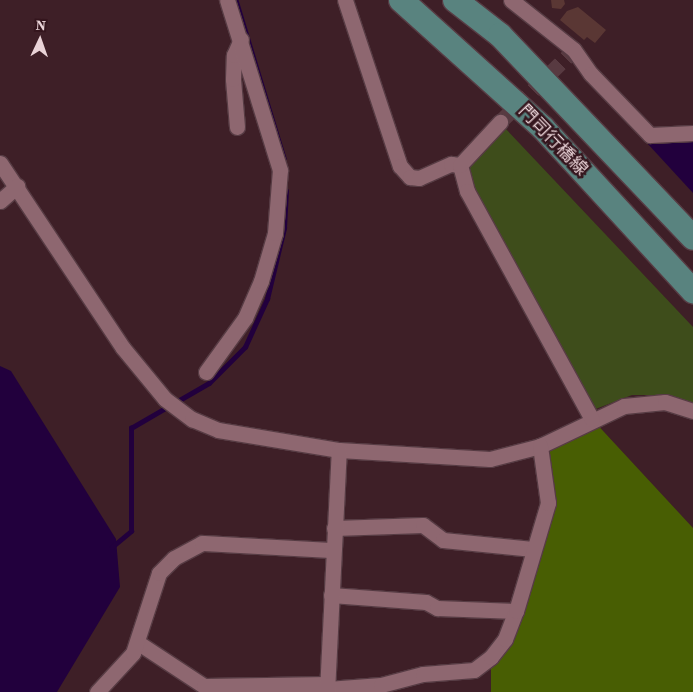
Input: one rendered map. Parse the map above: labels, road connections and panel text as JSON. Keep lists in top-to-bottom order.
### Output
{
  "streets": {
    "main road": ["門司行橋線"]
  },
  "north": "top"
}
